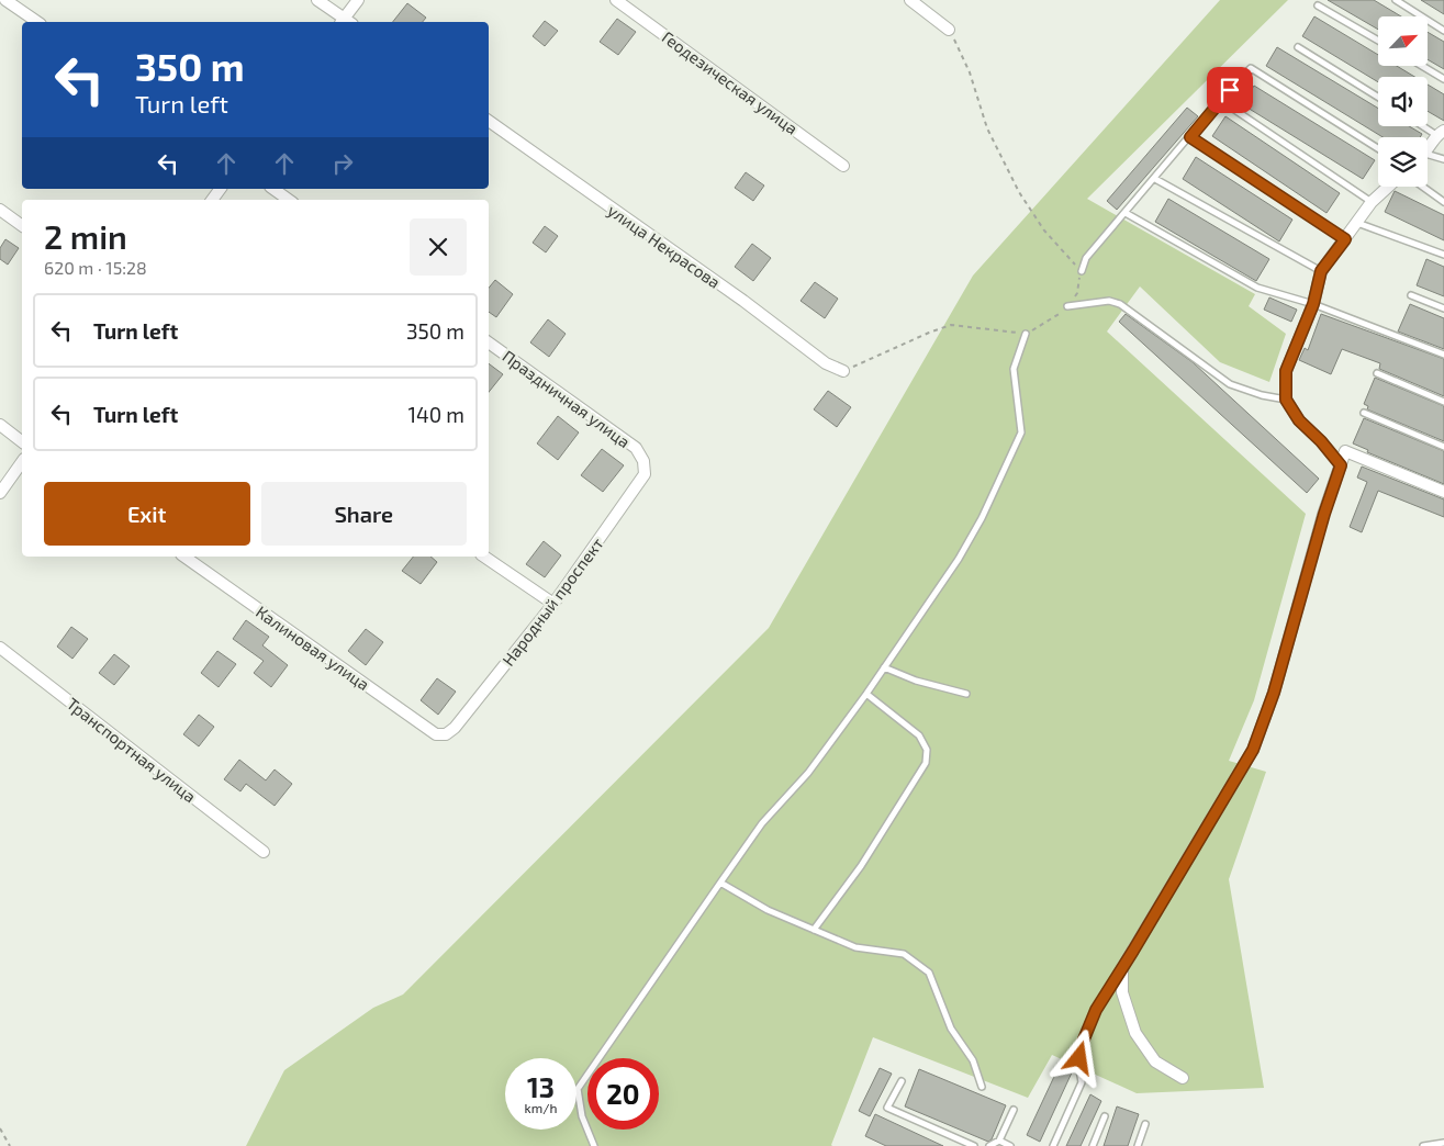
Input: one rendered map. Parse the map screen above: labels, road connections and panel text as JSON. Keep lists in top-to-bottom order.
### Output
{
  "streets": {
    "street": [
      "Геодезическая улица",
      "улица Некрасова",
      "Праздничная улица",
      "Народный проспект",
      "Калиновая улица",
      "Транспортная улица"
    ]
  },
  "crossings": [
    ["Праздничная улица", "Народный проспект"],
    ["Народный проспект", "Калиновая улица"]
  ],
  "north": "top right",
  "page": {
    "turn": ["350 m", "Turn left"],
    "heading": ["2 min", "620 m · 15:28"],
    "list": [
      {
        "name": "Turn left",
        "value": "350 m"
      },
      {
        "name": "Turn left",
        "value": "140 m"
      }
    ],
    "buttons": ["Exit", "Share"],
    "speed": "13 km/h",
    "limit": "20"
  }
}
